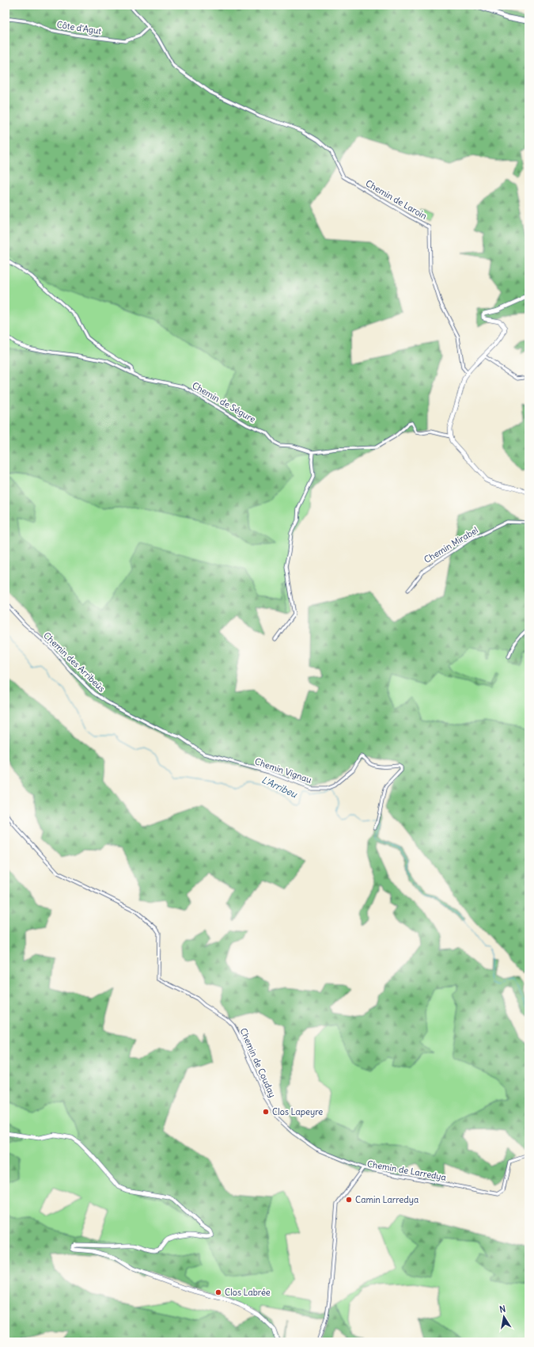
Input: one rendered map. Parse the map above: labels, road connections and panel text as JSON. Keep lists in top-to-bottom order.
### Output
{
  "streets": {
    "street": [
      "Côte d'Agut",
      "Chemin de Laroin",
      "Chemin de Ségure",
      "Chemin Mirabel",
      "Chemin des Arribeüs",
      "Chemin Vignau",
      "Chemin de Couday",
      "Chemin de Larredya"
    ]
  },
  "crossings": [
    ["Côte d'Agut", "Chemin de Laroin"],
    ["Chemin des Arribeüs", "Chemin Vignau"],
    ["Chemin de Couday", "Chemin de Larredya"]
  ],
  "water": ["L'Arribeu"],
  "places": ["Clos Lapeyre", "Camin Larredya", "Clos Labrée"],
  "north": "top"
}
